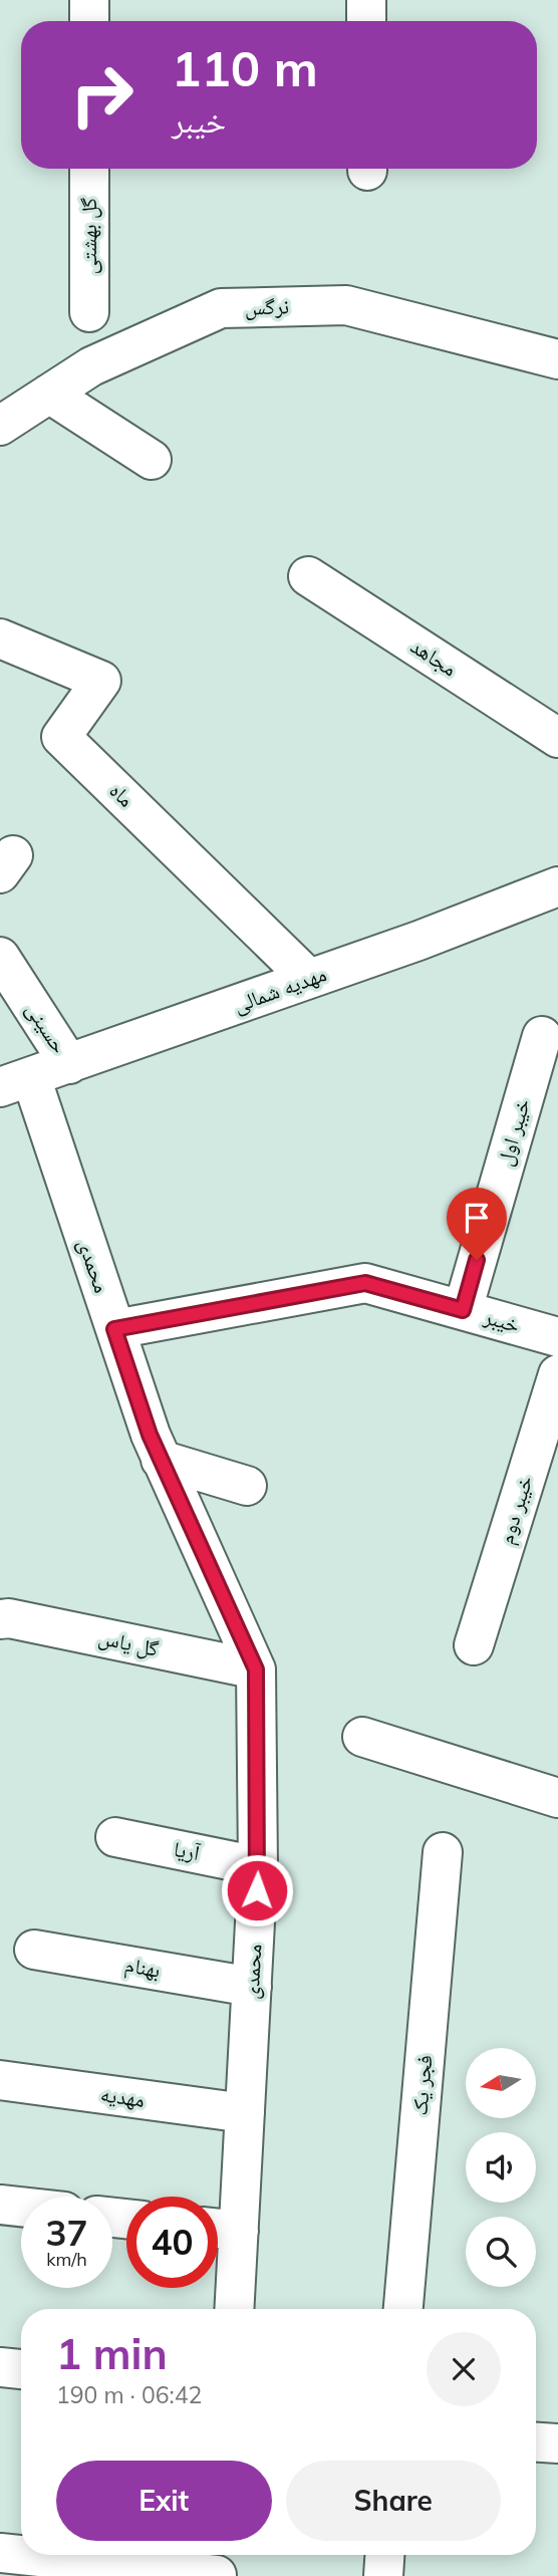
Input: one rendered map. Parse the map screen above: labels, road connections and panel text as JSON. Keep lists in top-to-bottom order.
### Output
{
  "streets": {
    "street": [
      "گل بهشتی",
      "نرگس",
      "مجاهد",
      "ماه",
      "مهدیه شمالی",
      "حسینی",
      "خیبر اول",
      "محمدی",
      "خیبر",
      "خیبر دوم",
      "گل یاس",
      "آریا",
      "بهنام",
      "فجر یک",
      "مهدیه"
    ]
  },
  "crossings": [
    ["ماه", "مهدیه شمالی"],
    ["مهدیه شمالی", "حسینی"],
    ["مهدیه شمالی", "محمدی"],
    ["خیبر اول", "خیبر"],
    ["محمدی", "خیبر"],
    ["محمدی", "گل یاس"],
    ["محمدی", "آریا"],
    ["محمدی", "بهنام"],
    ["محمدی", "مهدیه"]
  ],
  "north": "left",
  "page": {
    "turn": ["110 m", "خیبر"],
    "speed": "37 km/h",
    "limit": "40",
    "heading": ["1 min", "190 m · 06:42"],
    "buttons": ["Exit", "Share"]
  }
}
